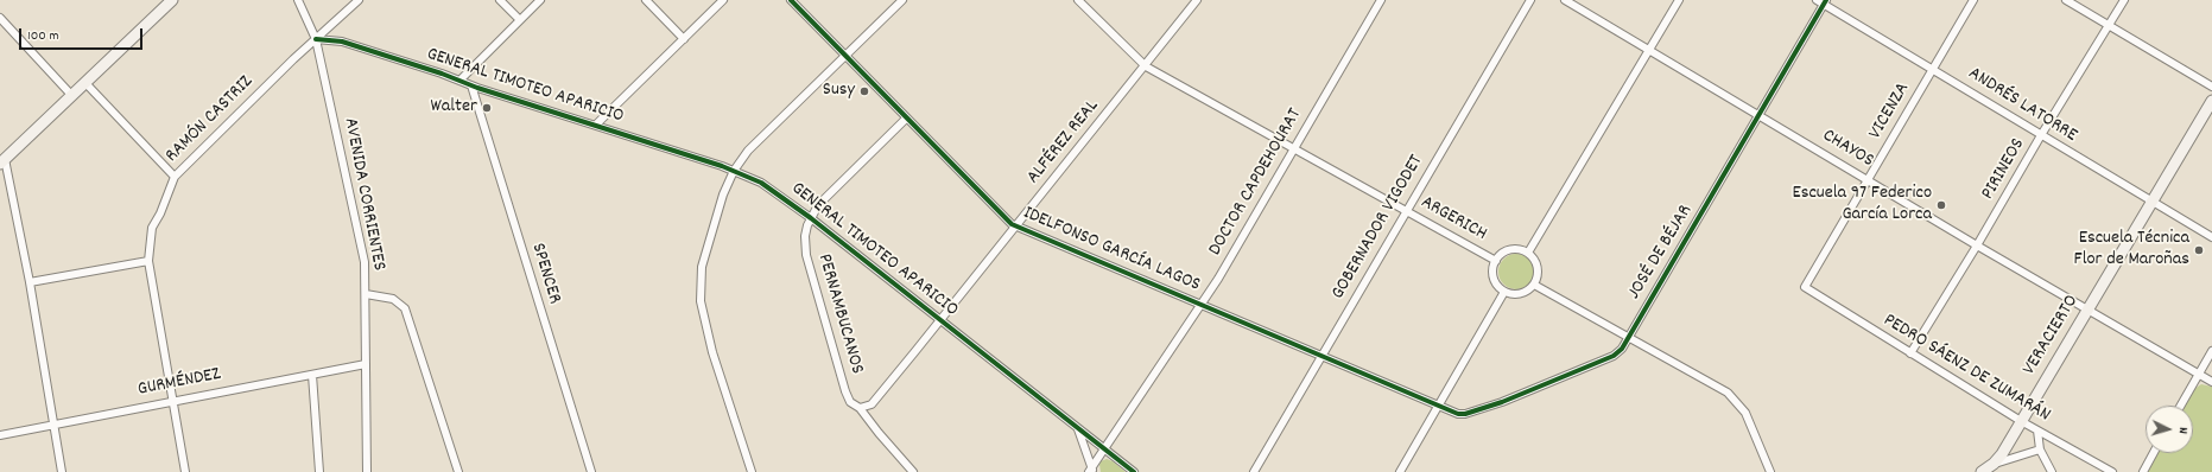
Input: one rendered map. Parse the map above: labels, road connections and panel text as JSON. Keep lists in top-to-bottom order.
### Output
{
  "streets": {
    "street": [
      "GENERAL TIMOTEO APARICIO",
      "ANDRÉS LATORRE",
      "VICENZA",
      "RAMÓN CASTRIZ",
      "ALFÉREZ REAL",
      "CHAYOS",
      "PIRINEOS",
      "DOCTOR CAPDEHOURAT",
      "AVENIDA CORRIENTES",
      "ARGERICH",
      "GOBERNADOR VIGODET",
      "IDELFONSO GARCÍA LAGOS",
      "JOSÉ DE BÉJAR",
      "SPENCER",
      "PERNAMBUCANOS",
      "VERACIERTO",
      "PEDRO SÁENZ DE ZUMARÁN",
      "GURMÉNDEZ"
    ]
  },
  "crossings": [
    ["GENERAL TIMOTEO APARICIO", "RAMÓN CASTRIZ"],
    ["GENERAL TIMOTEO APARICIO", "ALFÉREZ REAL"],
    ["GENERAL TIMOTEO APARICIO", "DOCTOR CAPDEHOURAT"],
    ["GENERAL TIMOTEO APARICIO", "AVENIDA CORRIENTES"],
    ["GENERAL TIMOTEO APARICIO", "SPENCER"],
    ["GENERAL TIMOTEO APARICIO", "PERNAMBUCANOS"],
    ["ANDRÉS LATORRE", "VICENZA"],
    ["ANDRÉS LATORRE", "PIRINEOS"],
    ["ANDRÉS LATORRE", "JOSÉ DE BÉJAR"],
    ["ANDRÉS LATORRE", "VERACIERTO"],
    ["VICENZA", "CHAYOS"],
    ["VICENZA", "PEDRO SÁENZ DE ZUMARÁN"],
    ["RAMÓN CASTRIZ", "AVENIDA CORRIENTES"],
    ["RAMÓN CASTRIZ", "GURMÉNDEZ"],
    ["ALFÉREZ REAL", "ARGERICH"],
    ["ALFÉREZ REAL", "IDELFONSO GARCÍA LAGOS"],
    ["ALFÉREZ REAL", "PERNAMBUCANOS"],
    ["CHAYOS", "PIRINEOS"],
    ["CHAYOS", "JOSÉ DE BÉJAR"],
    ["CHAYOS", "VERACIERTO"],
    ["PIRINEOS", "PEDRO SÁENZ DE ZUMARÁN"],
    ["DOCTOR CAPDEHOURAT", "ARGERICH"],
    ["DOCTOR CAPDEHOURAT", "IDELFONSO GARCÍA LAGOS"],
    ["AVENIDA CORRIENTES", "GURMÉNDEZ"],
    ["ARGERICH", "GOBERNADOR VIGODET"],
    ["GOBERNADOR VIGODET", "IDELFONSO GARCÍA LAGOS"],
    ["IDELFONSO GARCÍA LAGOS", "JOSÉ DE BÉJAR"],
    ["IDELFONSO GARCÍA LAGOS", "PERNAMBUCANOS"],
    ["VERACIERTO", "PEDRO SÁENZ DE ZUMARÁN"]
  ],
  "places": [
    "Susy",
    "Walter",
    "Escuela 97 Federico García Lorca",
    "Escuela Técnica Flor de Maroñas"
  ],
  "scale_bar": "100 m",
  "north": "right"
}
